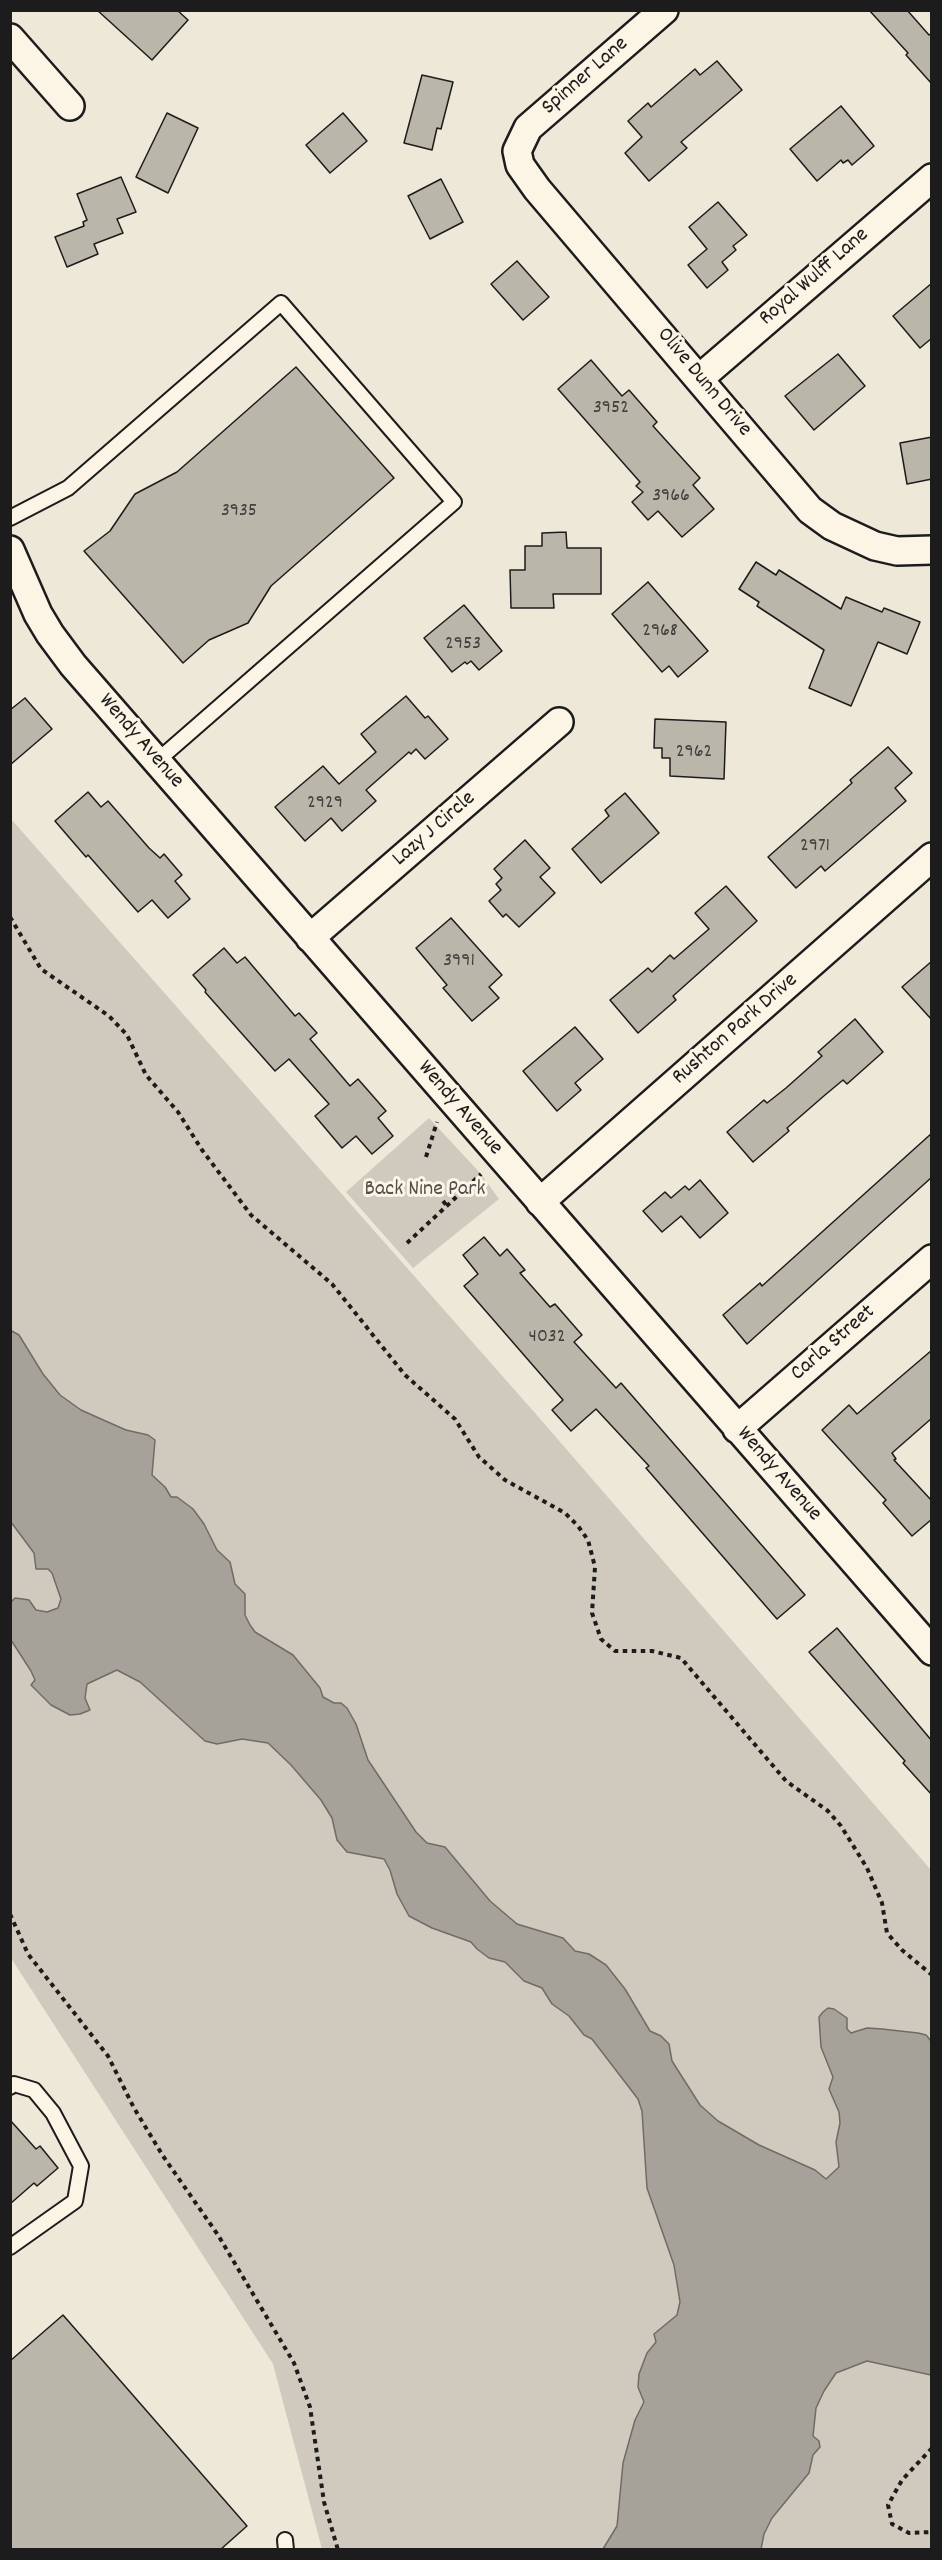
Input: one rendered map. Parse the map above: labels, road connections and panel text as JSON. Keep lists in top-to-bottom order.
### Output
{
  "streets": {
    "street": [
      "Spinner Lane",
      "Royal Wulff Lane",
      "Olive Dunn Drive",
      "Wendy Avenue",
      "Lazy J Circle",
      "Rushton Park Drive",
      "Carla Street"
    ]
  },
  "crossings": [
    ["Spinner Lane", "Olive Dunn Drive"],
    ["Royal Wulff Lane", "Olive Dunn Drive"],
    ["Wendy Avenue", "Lazy J Circle"],
    ["Wendy Avenue", "Rushton Park Drive"],
    ["Wendy Avenue", "Carla Street"]
  ],
  "parks": ["Back Nine Park"],
  "house_numbers": [
    "3952",
    "3966",
    "3935",
    "2968",
    "2953",
    "2962",
    "2929",
    "2971",
    "3991",
    "4032"
  ]
}
